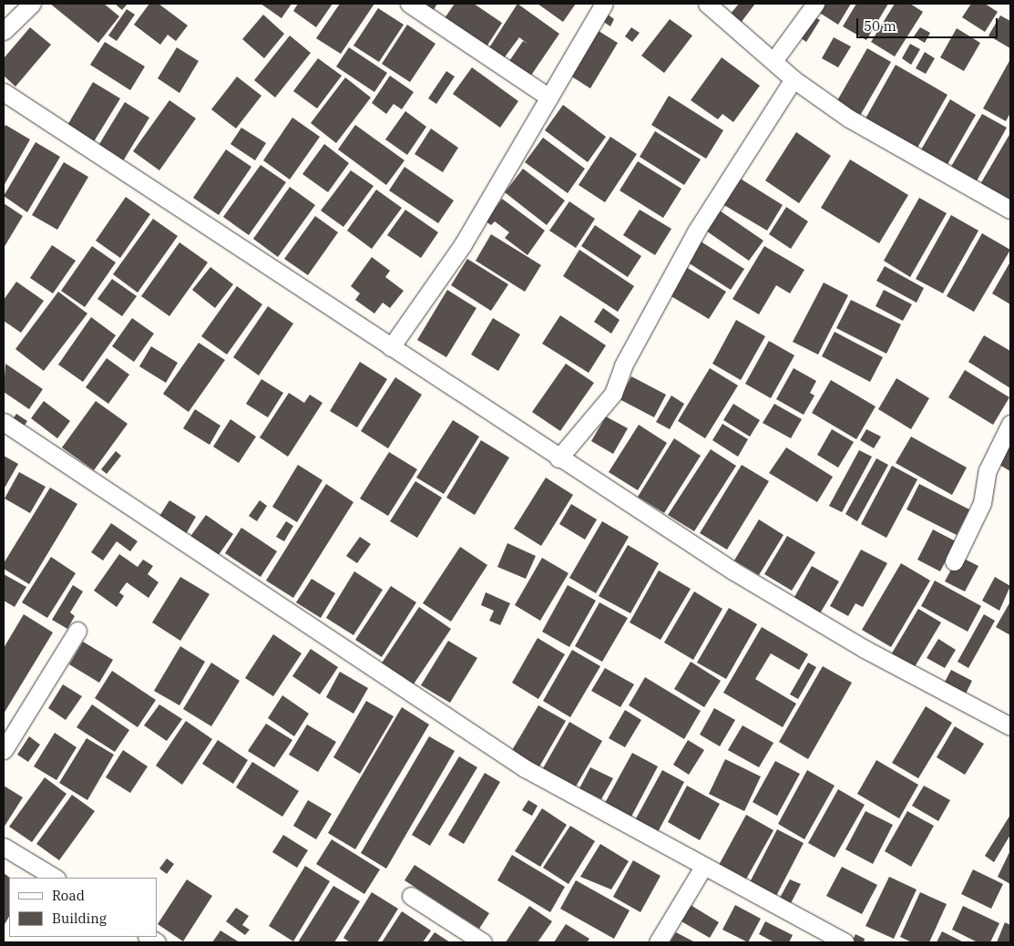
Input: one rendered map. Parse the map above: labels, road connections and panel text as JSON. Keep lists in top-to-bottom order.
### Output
{
  "legend": ["Road", "Building"],
  "scale_bar": "50 m"
}
